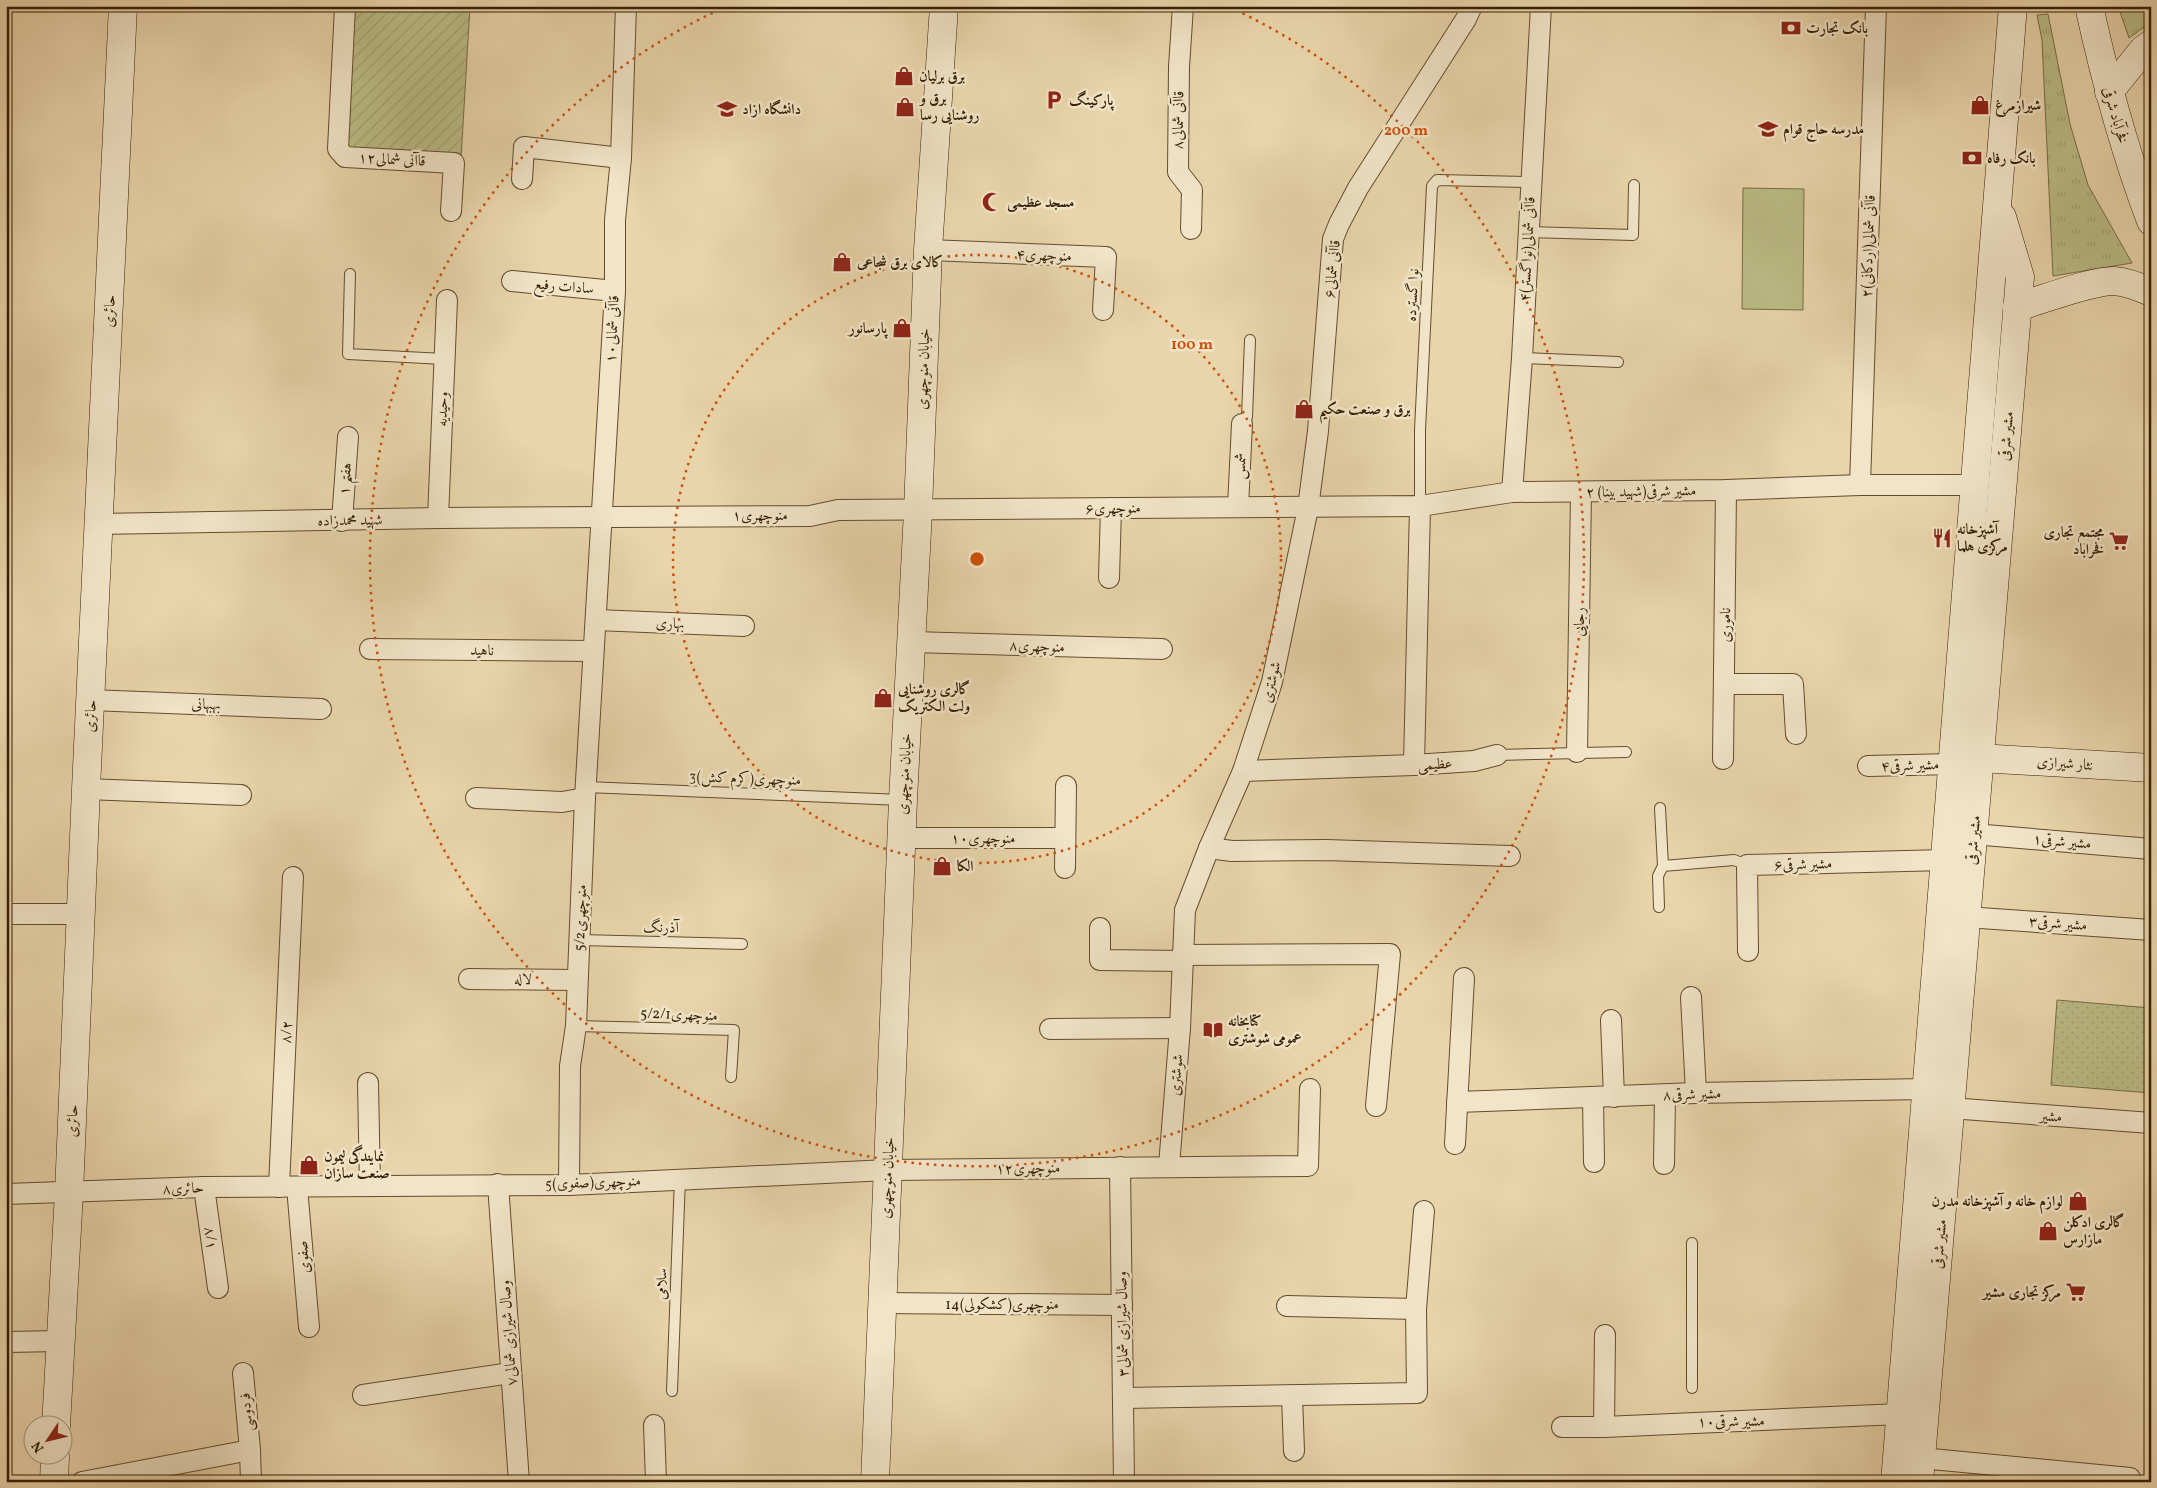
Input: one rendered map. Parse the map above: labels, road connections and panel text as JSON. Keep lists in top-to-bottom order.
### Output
{
  "streets": {
    "main road": [
      "فخرآباد شرقی",
      "حائری",
      "خیابان منوچهری",
      "مشیر شرقی",
      "نثار شیرازی"
    ],
    "street": [
      "قاآنی شمالی۸",
      "قاآنی شمالی۱۲",
      "۲قاآنی شمالی(اردکانی)",
      "۴قاآنی شمالی(نواگستر)",
      "منوچهری۴",
      "قاآنی شمالی۶",
      "سادات رفیع",
      "قاآنی شمالی۱۰",
      "وحیدیه",
      "شمس",
      "هفتم ۱",
      "۲ مشیر شرقی(شهید بینا)",
      "منوچهری۶",
      "منوچهری۱",
      "شهید محمدزاده",
      "رجایی",
      "بهاری",
      "ناموری",
      "منوچهری۸",
      "ناهید",
      "شوشتری",
      "بهبهانی",
      "عظیمی",
      "۴مشیر شرقی",
      "منوچهری۱۰",
      "۱مشیر شرقی",
      "۶مشیر شرقی",
      "5/2منوچهری",
      "۳مشیر شرقی",
      "لاله",
      "۸/۲",
      "مشیر شرقی۸",
      "مشیر",
      "منوچهری۱۲",
      "5منوچهری(صفوی)",
      "حائری۸",
      "۸/۱",
      "صفوی",
      "14منوچهری(کشکولی)",
      "وصال شیرازی شمالی۳",
      "وصال شیرازی شمالی۷",
      "فردوسی",
      "مشیر شرقی۱۰"
    ],
    "lane": [
      "نوا گسترده",
      "3منوچهری(کرم کش)",
      "آذرنگ",
      "5/2/1منوچهری",
      "سلامی"
    ]
  },
  "crossings": [
    ["۲قاآنی شمالی(اردکانی)", "۲ مشیر شرقی(شهید بینا)"],
    ["۴قاآنی شمالی(نواگستر)", "نوا گسترده"],
    ["۴قاآنی شمالی(نواگستر)", "۲ مشیر شرقی(شهید بینا)"],
    ["منوچهری۴", "خیابان منوچهری"],
    ["قاآنی شمالی۶", "۲ مشیر شرقی(شهید بینا)"],
    ["قاآنی شمالی۶", "منوچهری۶"],
    ["قاآنی شمالی۶", "شوشتری"],
    ["سادات رفیع", "قاآنی شمالی۱۰"],
    ["نوا گسترده", "۲ مشیر شرقی(شهید بینا)"],
    ["حائری", "شهید محمدزاده"],
    ["حائری", "بهبهانی"],
    ["حائری", "حائری۸"],
    ["قاآنی شمالی۱۰", "منوچهری۱"],
    ["قاآنی شمالی۱۰", "شهید محمدزاده"],
    ["قاآنی شمالی۱۰", "بهاری"],
    ["قاآنی شمالی۱۰", "ناهید"],
    ["قاآنی شمالی۱۰", "5/2منوچهری"],
    ["خیابان منوچهری", "منوچهری۶"],
    ["خیابان منوچهری", "منوچهری۱"],
    ["خیابان منوچهری", "منوچهری۸"],
    ["خیابان منوچهری", "3منوچهری(کرم کش)"],
    ["خیابان منوچهری", "منوچهری۱۰"],
    ["خیابان منوچهری", "منوچهری۱۲"],
    ["خیابان منوچهری", "5منوچهری(صفوی)"],
    ["خیابان منوچهری", "14منوچهری(کشکولی)"],
    ["وحیدیه", "شهید محمدزاده"],
    ["مشیر شرقی", "۲ مشیر شرقی(شهید بینا)"],
    ["مشیر شرقی", "نثار شیرازی"],
    ["مشیر شرقی", "۴مشیر شرقی"],
    ["مشیر شرقی", "۱مشیر شرقی"],
    ["مشیر شرقی", "۶مشیر شرقی"],
    ["مشیر شرقی", "۳مشیر شرقی"],
    ["مشیر شرقی", "مشیر شرقی۸"],
    ["مشیر شرقی", "مشیر"],
    ["مشیر شرقی", "مشیر شرقی۱۰"],
    ["شمس", "منوچهری۶"],
    ["هفتم ۱", "شهید محمدزاده"],
    ["۲ مشیر شرقی(شهید بینا)", "منوچهری۶"],
    ["۲ مشیر شرقی(شهید بینا)", "رجایی"],
    ["۲ مشیر شرقی(شهید بینا)", "ناموری"],
    ["۲ مشیر شرقی(شهید بینا)", "شوشتری"],
    ["منوچهری۶", "منوچهری۱"],
    ["منوچهری۶", "شوشتری"],
    ["منوچهری۱", "شهید محمدزاده"],
    ["رجایی", "عظیمی"],
    ["ناهید", "5/2منوچهری"],
    ["شوشتری", "عظیمی"],
    ["شوشتری", "منوچهری۱۲"],
    ["3منوچهری(کرم کش)", "5/2منوچهری"],
    ["5/2منوچهری", "آذرنگ"],
    ["5/2منوچهری", "لاله"],
    ["5/2منوچهری", "5/2/1منوچهری"],
    ["5/2منوچهری", "5منوچهری(صفوی)"],
    ["۸/۲", "5منوچهری(صفوی)"],
    ["۸/۲", "حائری۸"],
    ["۸/۲", "صفوی"],
    ["منوچهری۱۲", "5منوچهری(صفوی)"],
    ["منوچهری۱۲", "وصال شیرازی شمالی۳"],
    ["5منوچهری(صفوی)", "حائری۸"],
    ["5منوچهری(صفوی)", "صفوی"],
    ["5منوچهری(صفوی)", "سلامی"],
    ["5منوچهری(صفوی)", "وصال شیرازی شمالی۷"],
    ["حائری۸", "۸/۱"],
    ["حائری۸", "صفوی"],
    ["14منوچهری(کشکولی)", "وصال شیرازی شمالی۳"]
  ],
  "places": {
    "bank": ["بانک تجارت", "بانک رفاه"],
    "shop": [
      "برق برلیان",
      "شیرازمرغ",
      "برق و روشنایی رسا",
      "کالای برق شجاعی",
      "پارسانور",
      "برق و صنعت حکیم",
      "گالری روشنایی ولت الکتریک",
      "الکا",
      "نمایندگی لیمون صنعت سازان",
      "لوازم خانه و آشپزخانه مدرن",
      "گالری ادکلن مازارس"
    ],
    "parking": ["پارکینگ"],
    "school or university": ["دانشگاه ازاد", "مدرسه حاج قوام"],
    "mosque": ["مسجد عظیمی"],
    "restaurant": ["آشپزخانه مرکزی هلما"],
    "supermarket": ["مجتمع تجاری فخراباد", "مرکز تجاری مشیر"],
    "library": ["کتابخانه عمومی شوشتری"]
  },
  "north": "bottom left",
  "rings": ["200 m", "100 m"]
}
